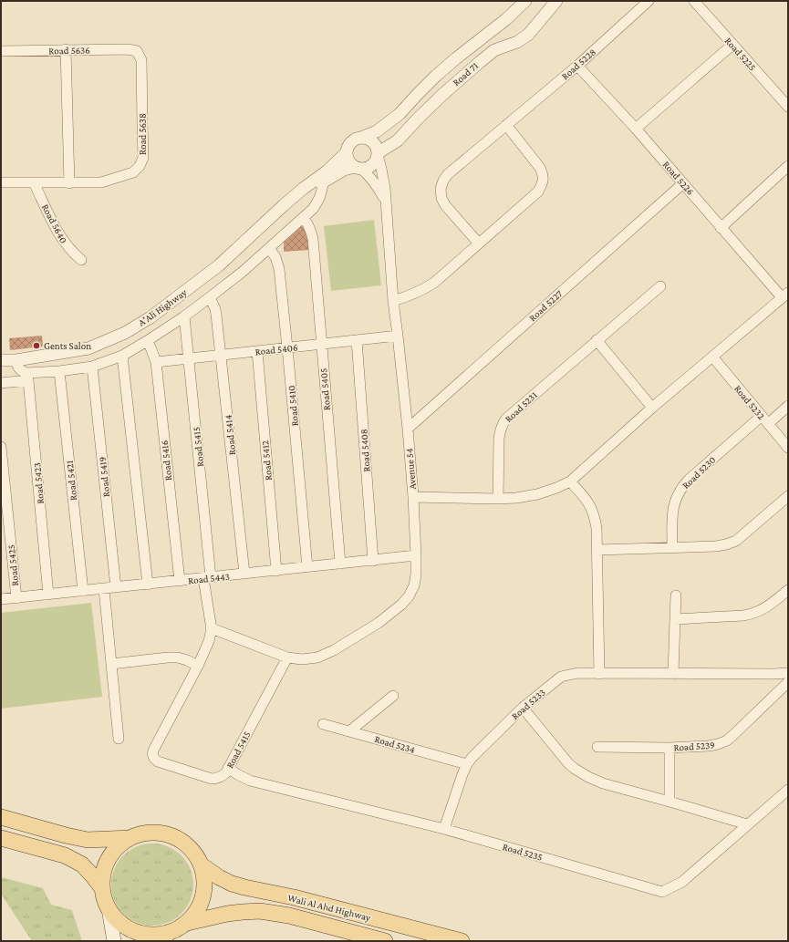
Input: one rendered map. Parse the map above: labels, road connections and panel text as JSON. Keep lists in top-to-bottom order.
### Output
{
  "streets": {
    "main road": ["Wali Al Ahd Highway"],
    "street": [
      "Road 5636",
      "Road 5225",
      "Road 5228",
      "Road 71",
      "Road 5638",
      "Road 5226",
      "Road 5640",
      "Road 5227",
      "A'Ali Highway",
      "Road 5406",
      "Road 5405",
      "Road 5232",
      "Road 5410",
      "Road 5231",
      "Road 5414",
      "Road 5415",
      "Road 5408",
      "Road 5416",
      "Road 5412",
      "Avenue 54",
      "Road 5230",
      "Road 5419",
      "Road 5421",
      "Road 5423",
      "Road 5425",
      "Road 5443",
      "Road 5233",
      "Road 5234",
      "Road 5239",
      "Road 5235"
    ]
  },
  "crossings": [
    ["Road 5636", "Road 5638"],
    ["Road 5228", "Road 5226"],
    ["Road 71", "A'Ali Highway"],
    ["Road 71", "Avenue 54"],
    ["Road 5638", "Road 5640"],
    ["Road 5226", "Road 5227"],
    ["Road 5227", "Avenue 54"],
    ["A'Ali Highway", "Avenue 54"],
    ["Road 5406", "Road 5405"],
    ["Road 5406", "Road 5410"],
    ["Road 5406", "Road 5414"],
    ["Road 5406", "Road 5415"],
    ["Road 5406", "Road 5408"],
    ["Road 5406", "Road 5416"],
    ["Road 5406", "Road 5412"],
    ["Road 5406", "Avenue 54"],
    ["Road 5405", "Road 5443"],
    ["Road 5232", "Road 5230"],
    ["Road 5410", "Road 5443"],
    ["Road 5414", "Road 5443"],
    ["Road 5415", "Avenue 54"],
    ["Road 5415", "Road 5443"],
    ["Road 5415", "Road 5235"],
    ["Road 5408", "Road 5443"],
    ["Road 5416", "Road 5443"],
    ["Road 5412", "Road 5443"],
    ["Avenue 54", "Road 5443"],
    ["Road 5419", "Road 5443"],
    ["Road 5421", "Road 5443"],
    ["Road 5423", "Road 5443"],
    ["Road 5425", "Road 5443"],
    ["Road 5233", "Road 5234"],
    ["Road 5233", "Road 5235"]
  ],
  "places": ["Gents Salon"]
}
